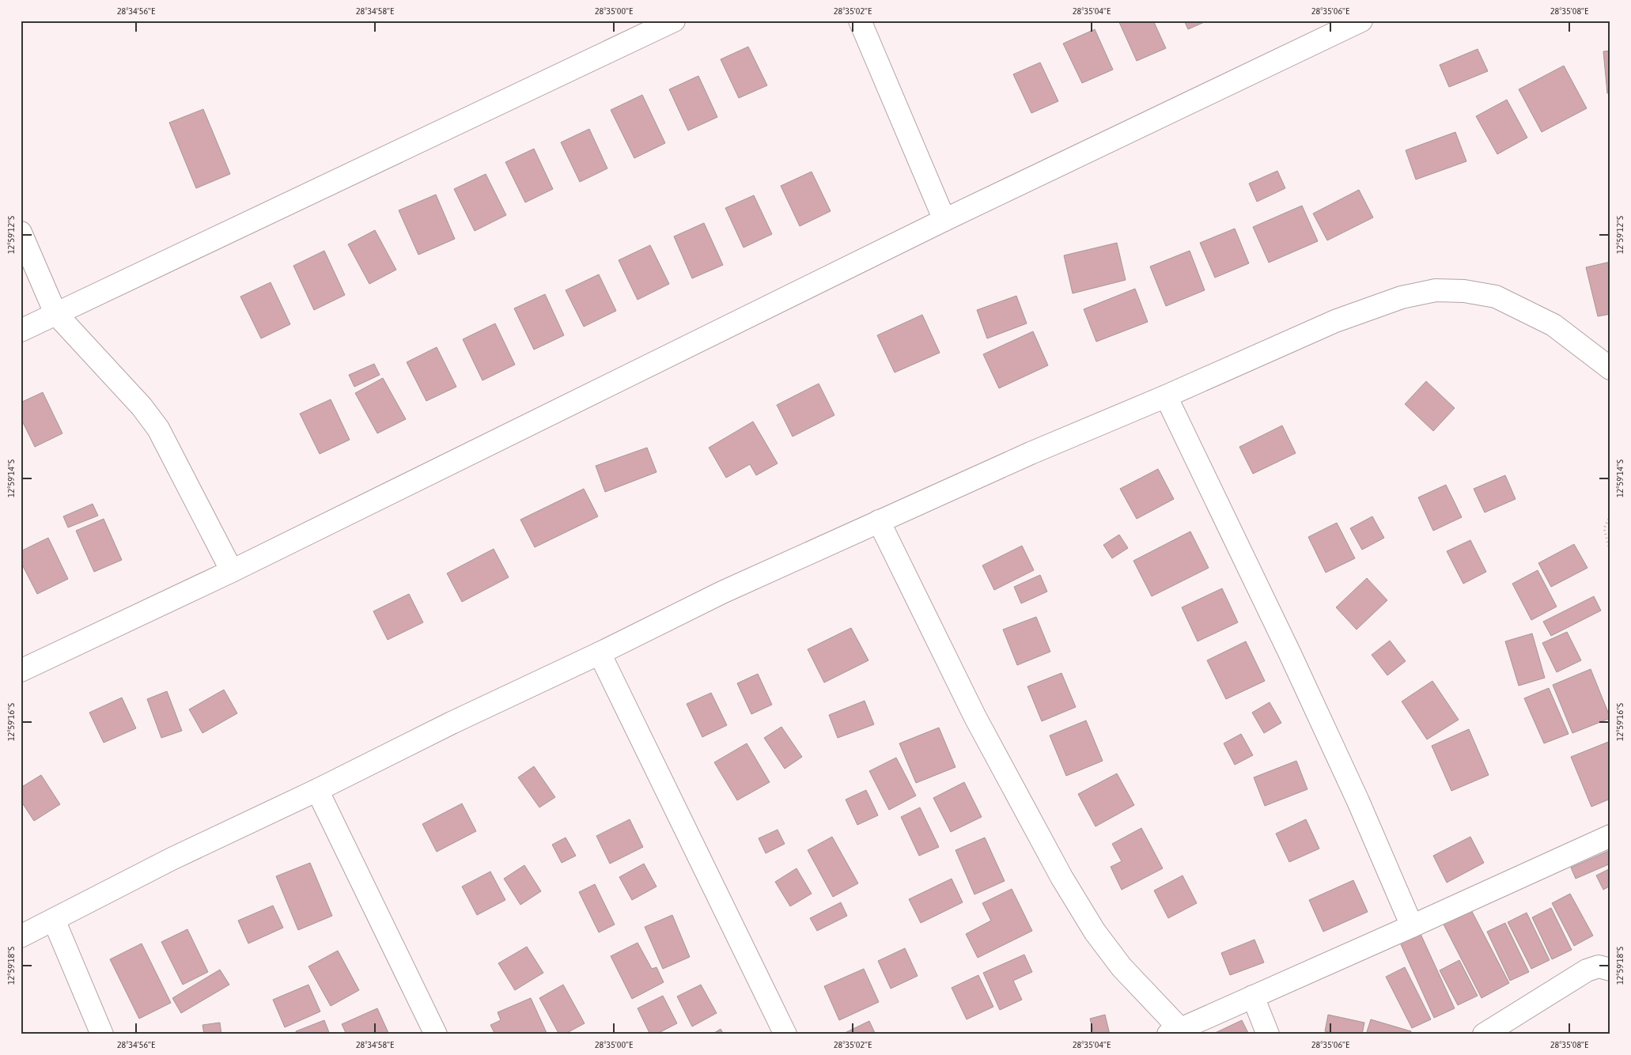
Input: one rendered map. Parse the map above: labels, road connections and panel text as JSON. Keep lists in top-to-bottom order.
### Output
{
  "coordinates": [
    "28°34'56\"E",
    "28°34'58\"E",
    "28°35'00\"E",
    "28°35'02\"E",
    "28°35'04\"E",
    "28°35'06\"E",
    "28°35'08\"E",
    "12°59'12\"S",
    "12°59'14\"S",
    "12°59'16\"S",
    "12°59'18\"S"
  ]
}
